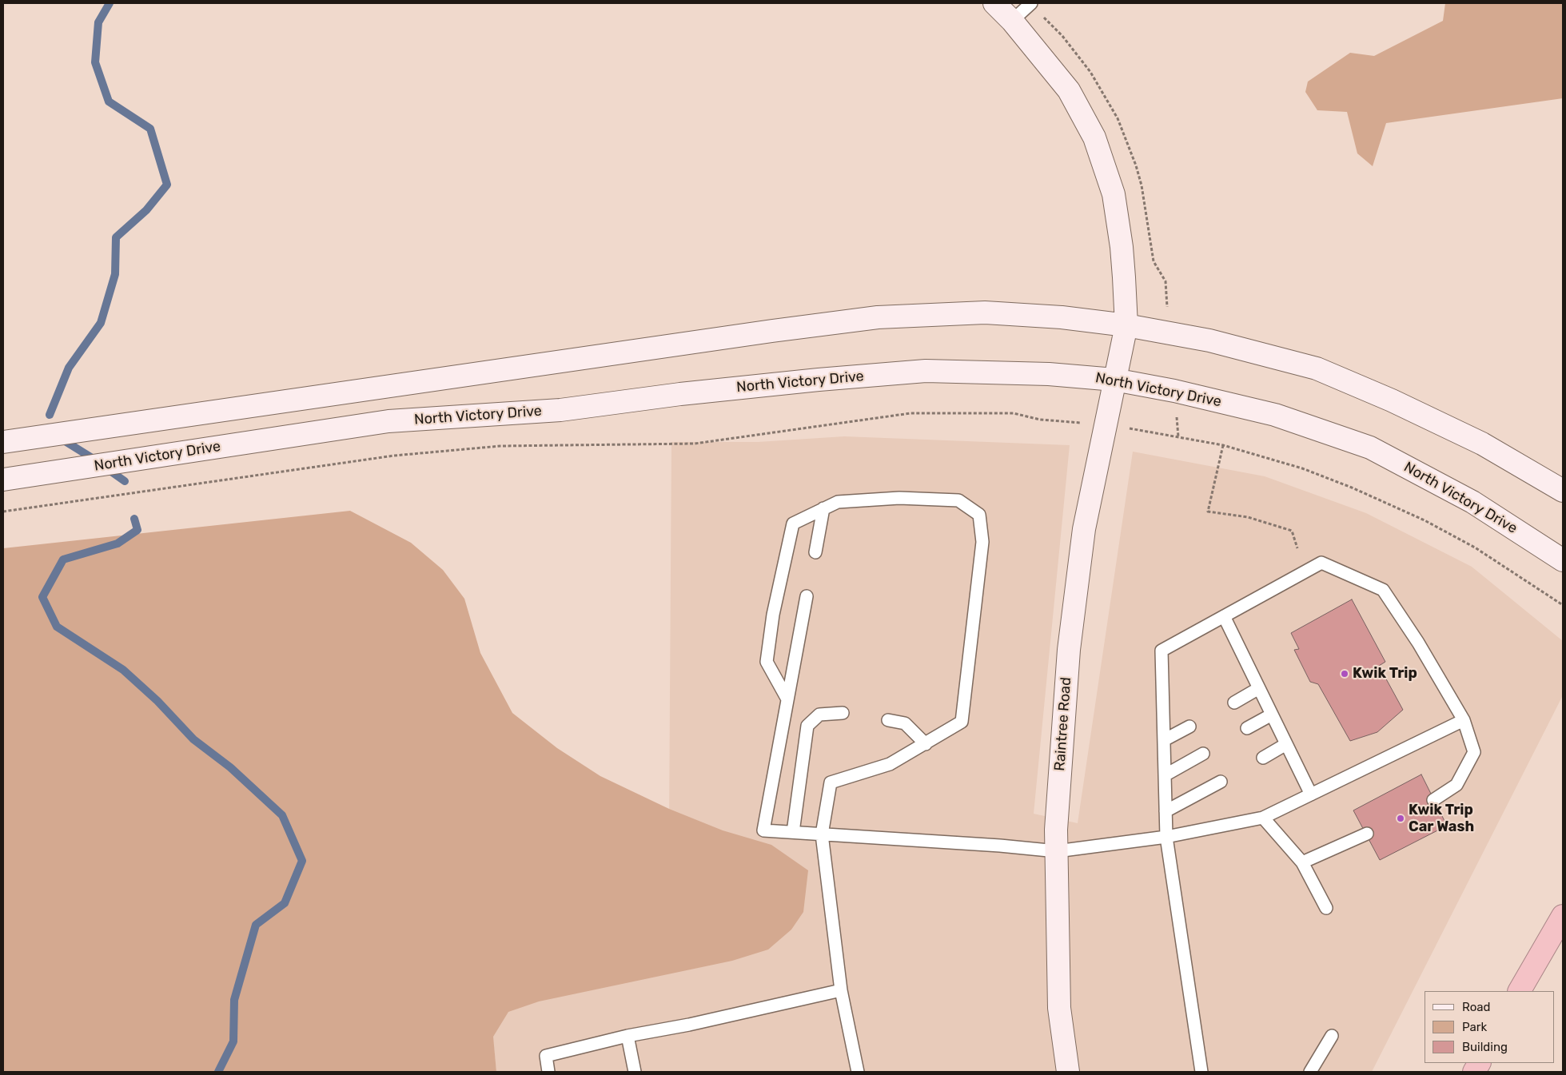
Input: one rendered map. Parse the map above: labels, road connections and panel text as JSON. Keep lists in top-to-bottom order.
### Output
{
  "streets": {
    "main road": ["North Victory Drive", "Raintree Road"]
  },
  "crossings": [
    ["North Victory Drive", "Raintree Road"]
  ],
  "places": ["Kwik Trip", "Kwik Trip Car Wash"],
  "legend": ["Road", "Park", "Building"]
}
